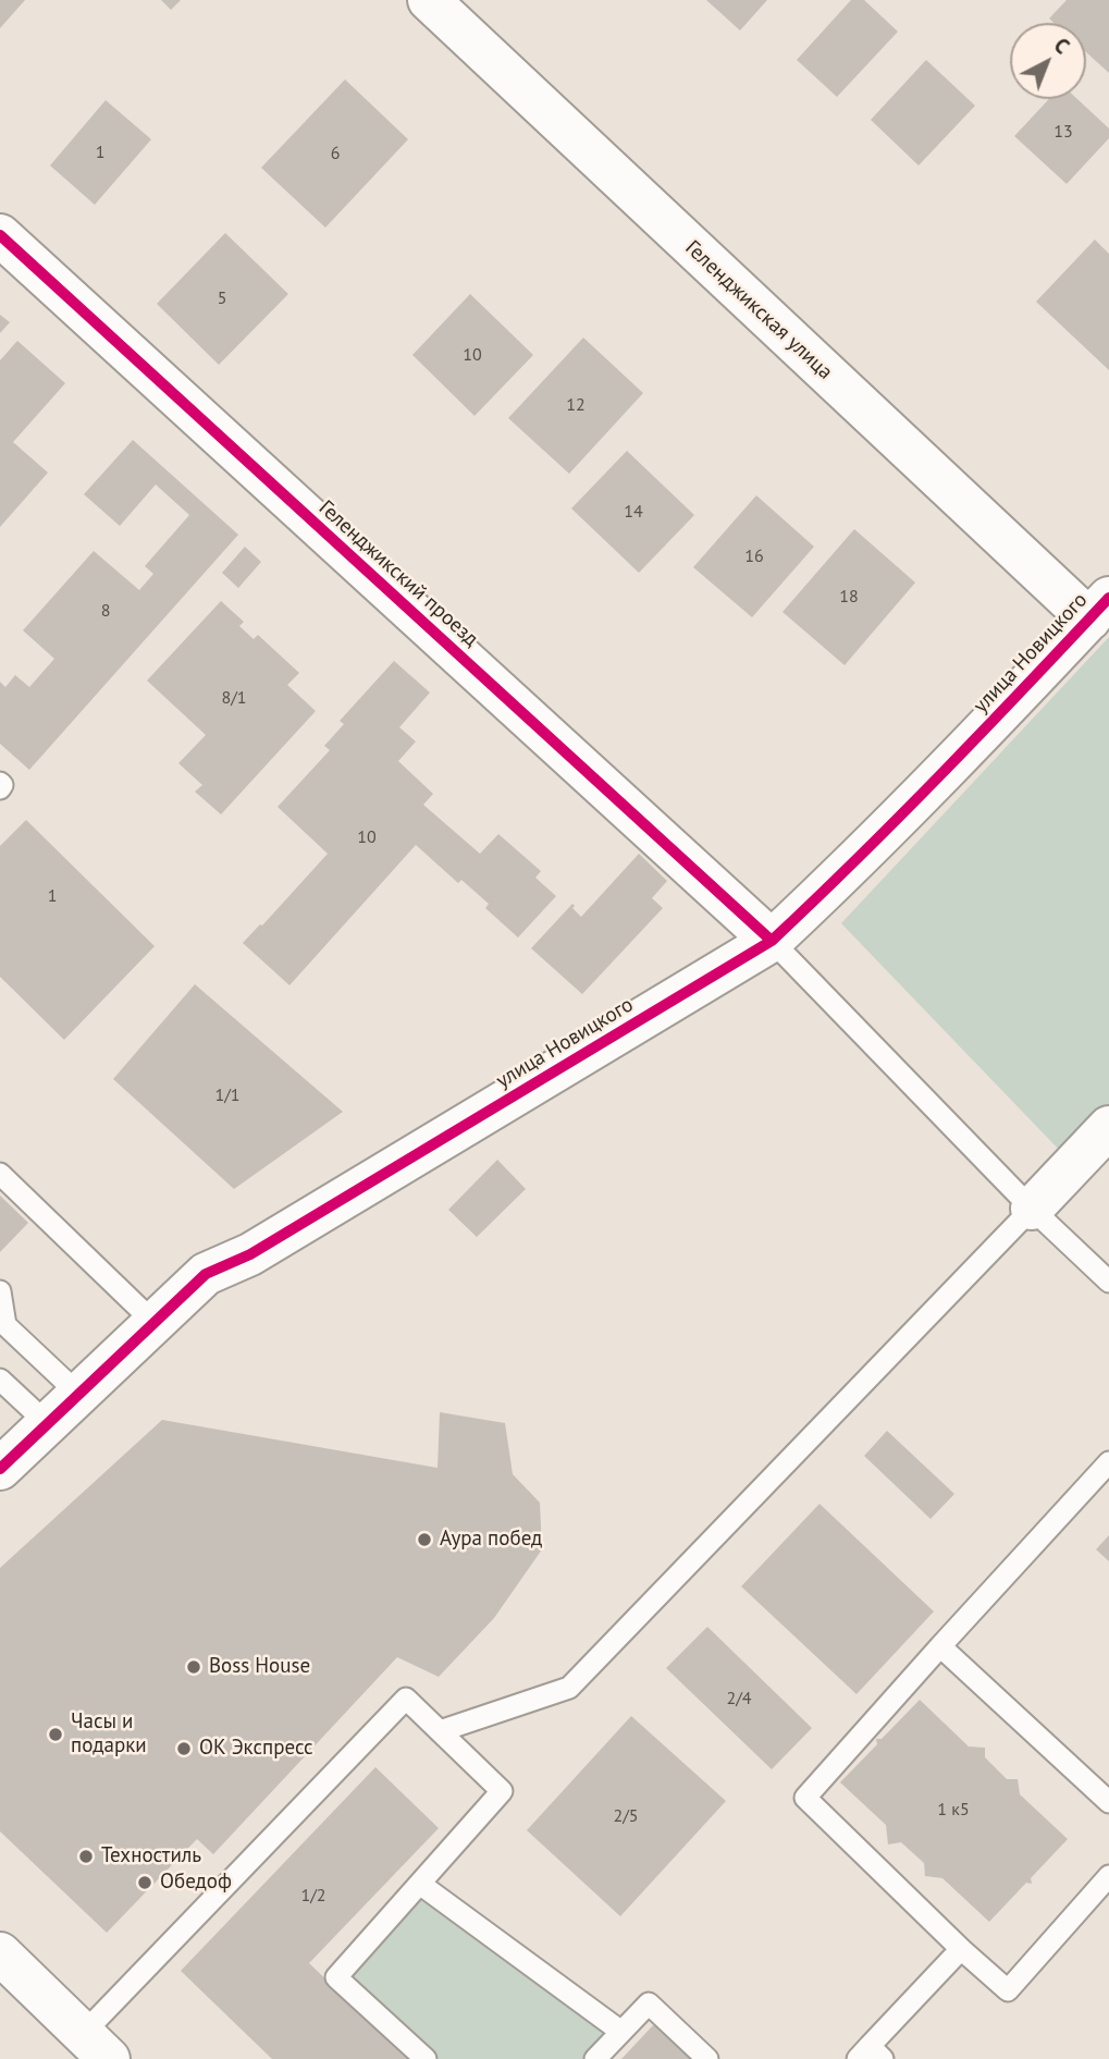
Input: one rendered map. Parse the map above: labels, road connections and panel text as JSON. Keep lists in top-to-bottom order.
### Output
{
  "streets": {
    "street": ["Геленджикская улица", "Геленджикский проезд", "улица Новицкого"]
  },
  "crossings": [
    ["Геленджикская улица", "улица Новицкого"],
    ["Геленджикский проезд", "улица Новицкого"]
  ],
  "places": [
    "Аура побед",
    "Boss House",
    "Часы и подарки",
    "ОК Экспресс",
    "Техностиль",
    "Обедоф"
  ],
  "house_numbers": [
    "13",
    "1",
    "6",
    "5",
    "10",
    "12",
    "14",
    "16",
    "18",
    "8",
    "8/1",
    "10",
    "1",
    "1/1",
    "2/4",
    "1 к5",
    "2/5",
    "1/2"
  ],
  "north": "top right"
}
